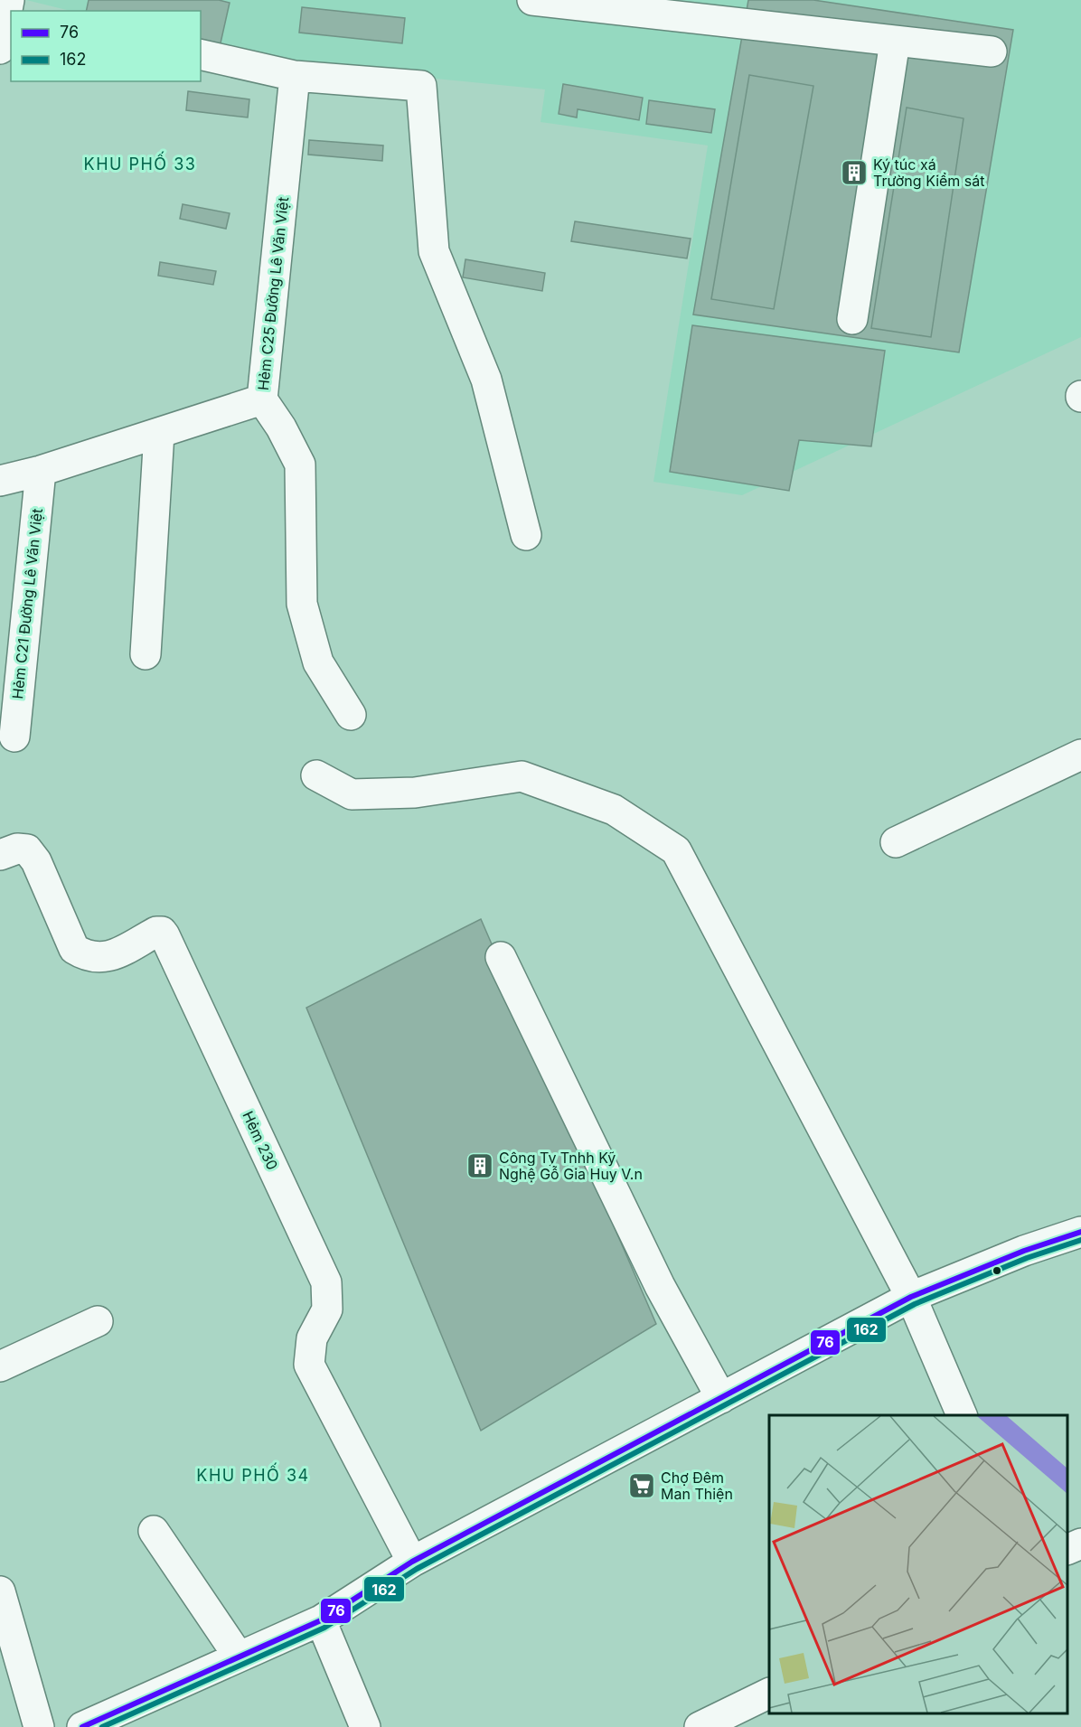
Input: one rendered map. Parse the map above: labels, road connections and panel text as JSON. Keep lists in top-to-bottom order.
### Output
{
  "streets": {
    "street": ["Hẻm C25 Đường Lê Văn Việt", "Hẻm C21 Đường Lê Văn Việt", "Hẻm 230"]
  },
  "crossings": [
    ["Hẻm C25 Đường Lê Văn Việt", "Hẻm C21 Đường Lê Văn Việt"]
  ],
  "districts": ["KHU PHỐ 33", "KHU PHỐ 34"],
  "places": {
    "building": ["Ký túc xá Trường Kiểm sát", "Công Ty Tnhh Kỹ Nghệ Gỗ Gia Huy V.n"],
    "supermarket": ["Chợ Đêm Man Thiện"]
  },
  "lines": ["transit line 76", "transit line 162"],
  "legend": ["76", "162"]
}
